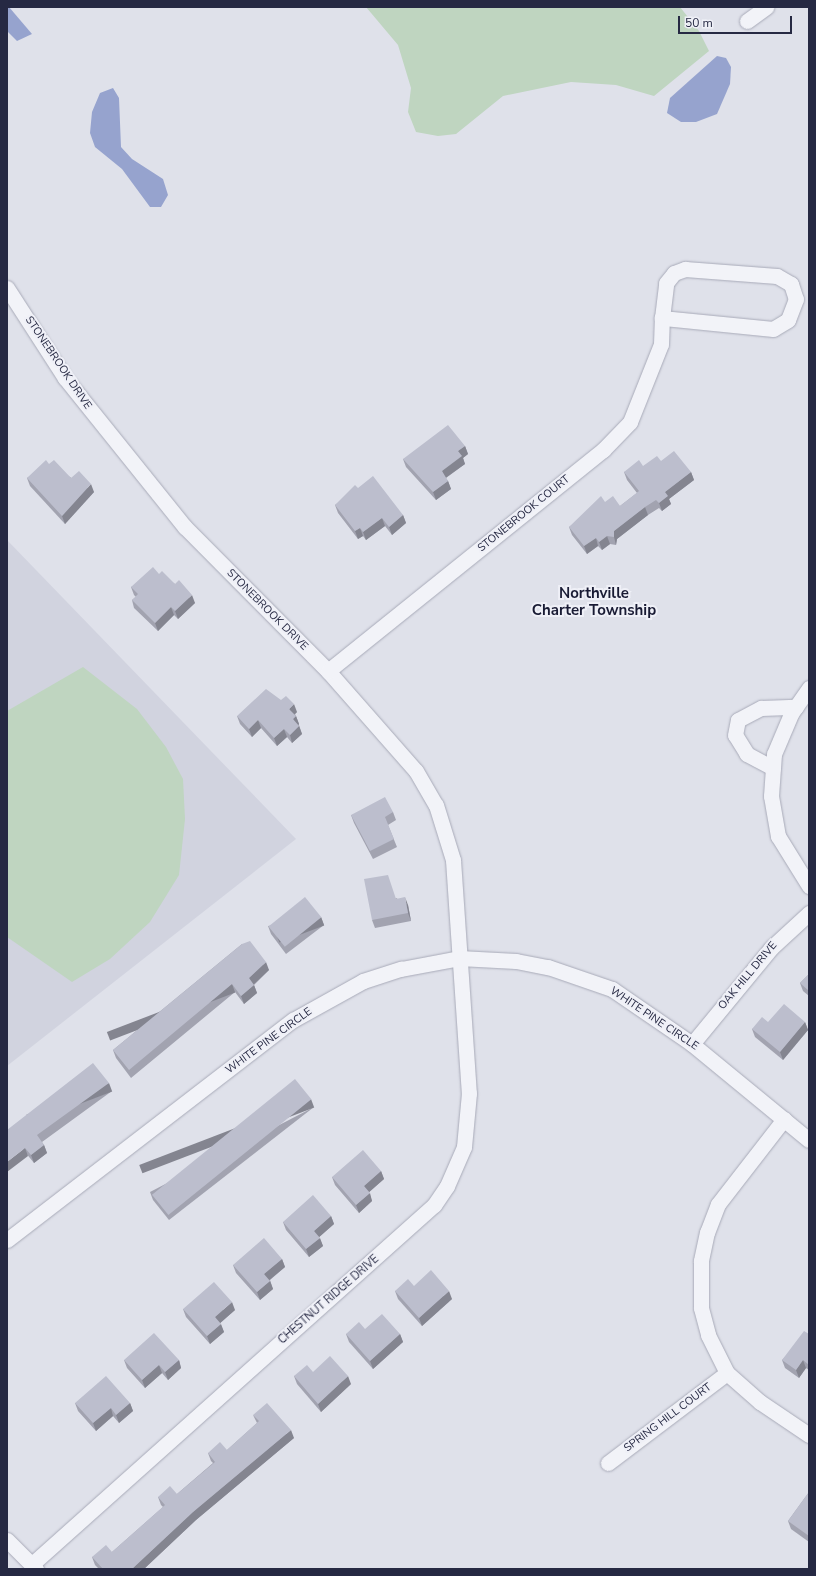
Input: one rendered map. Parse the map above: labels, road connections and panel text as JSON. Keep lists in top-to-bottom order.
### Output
{
  "streets": {
    "street": [
      "STONEBROOK DRIVE",
      "STONEBROOK COURT",
      "OAK HILL DRIVE",
      "WHITE PINE CIRCLE",
      "CHESTNUT RIDGE DRIVE",
      "SPRING HILL COURT"
    ]
  },
  "crossings": [
    ["STONEBROOK DRIVE", "STONEBROOK COURT"],
    ["STONEBROOK DRIVE", "WHITE PINE CIRCLE"],
    ["STONEBROOK DRIVE", "CHESTNUT RIDGE DRIVE"],
    ["OAK HILL DRIVE", "WHITE PINE CIRCLE"],
    ["WHITE PINE CIRCLE", "CHESTNUT RIDGE DRIVE"]
  ],
  "districts": ["Northville Charter Township"],
  "scale_bar": "50 m"
}
